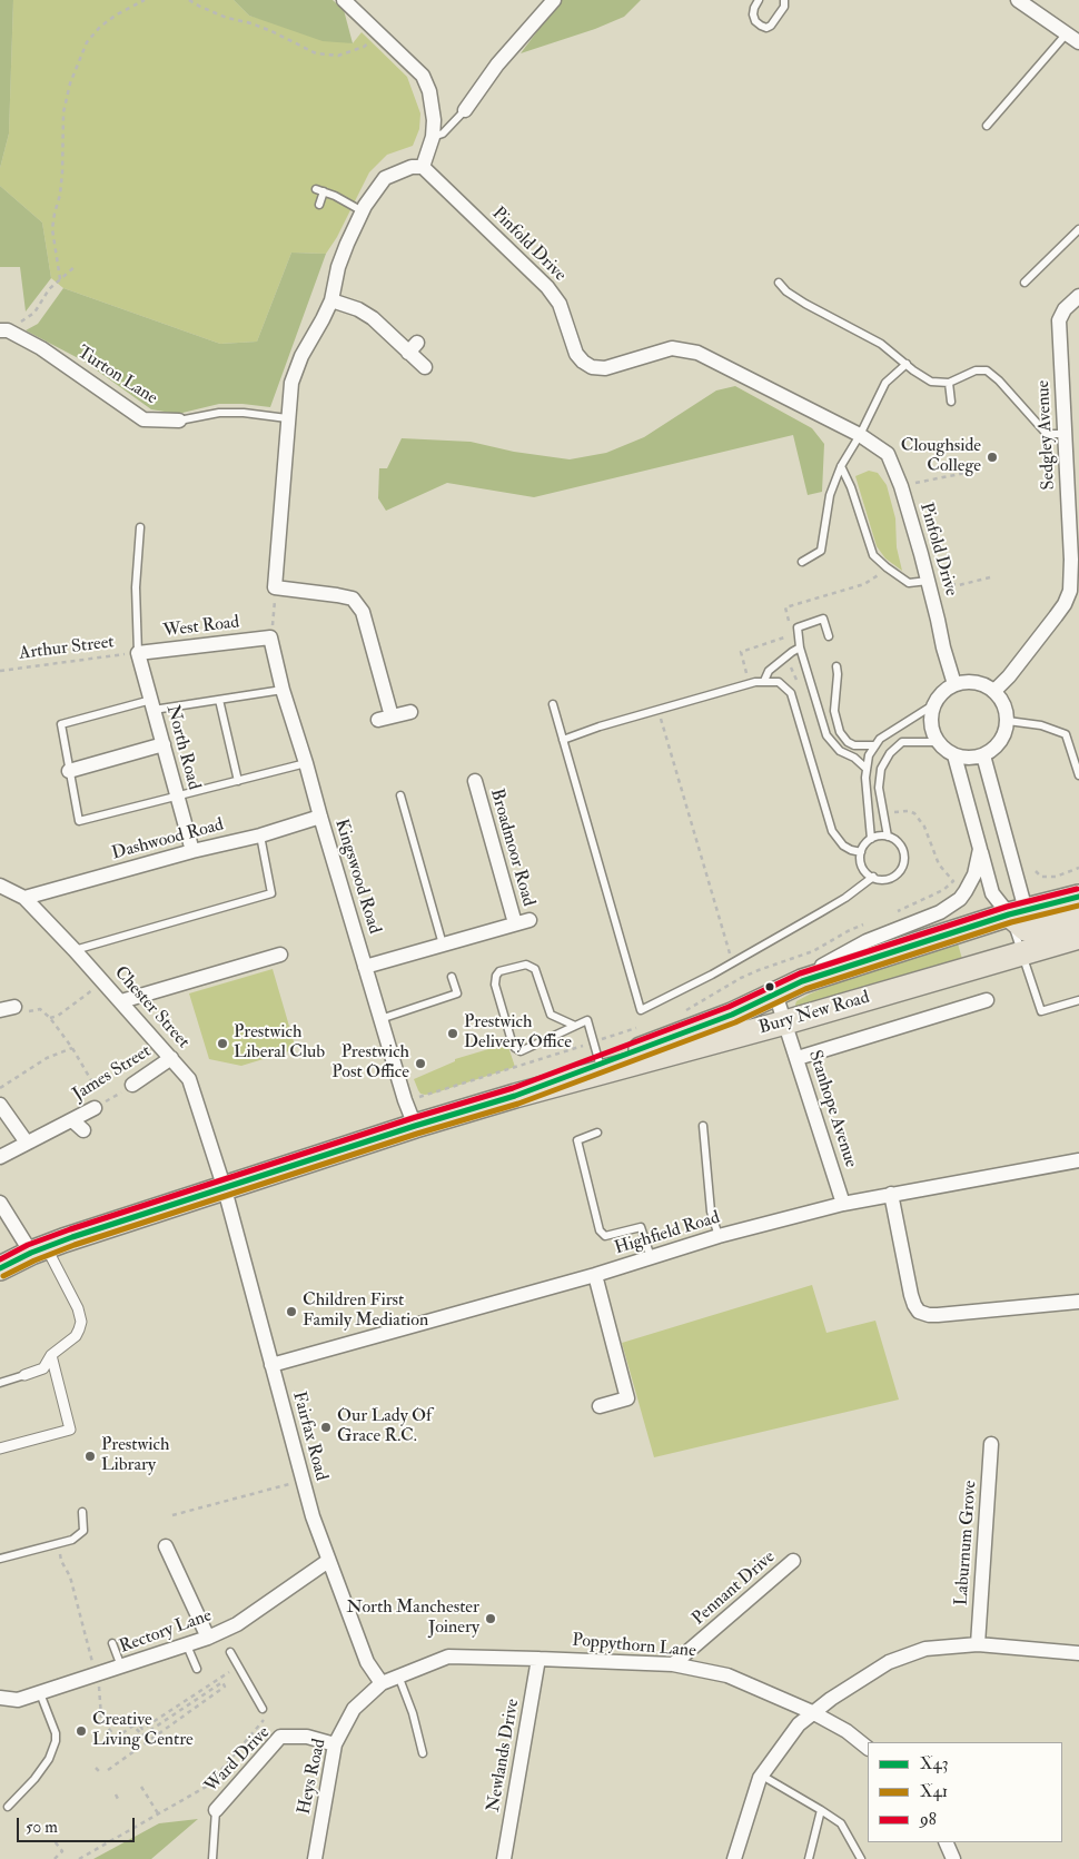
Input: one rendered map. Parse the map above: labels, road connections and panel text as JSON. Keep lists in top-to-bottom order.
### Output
{
  "streets": {
    "highway": ["Bury New Road"],
    "street": [
      "Pinfold Drive",
      "Turton Lane",
      "Sedgley Avenue",
      "West Road",
      "North Road",
      "Dashwood Road",
      "Broadmoor Road",
      "Kingswood Road",
      "Chester Street",
      "James Street",
      "Stanhope Avenue",
      "Highfield Road",
      "Fairfax Road",
      "Laburnum Grove",
      "Pennant Drive",
      "Rectory Lane",
      "Poppythorn Lane",
      "Newlands Drive",
      "Ward Drive",
      "Heys Road"
    ],
    "path": ["Arthur Street"]
  },
  "crossings": [
    ["Pinfold Drive", "Sedgley Avenue"],
    ["West Road", "Arthur Street"],
    ["West Road", "North Road"],
    ["West Road", "Kingswood Road"],
    ["Arthur Street", "North Road"],
    ["North Road", "Dashwood Road"],
    ["Dashwood Road", "Kingswood Road"],
    ["Dashwood Road", "Chester Street"],
    ["Broadmoor Road", "Kingswood Road"],
    ["Kingswood Road", "Bury New Road"],
    ["Chester Street", "Bury New Road"],
    ["Chester Street", "James Street"],
    ["Chester Street", "Fairfax Road"],
    ["Bury New Road", "Stanhope Avenue"],
    ["Bury New Road", "Fairfax Road"],
    ["Stanhope Avenue", "Highfield Road"],
    ["Highfield Road", "Fairfax Road"],
    ["Fairfax Road", "Rectory Lane"],
    ["Fairfax Road", "Poppythorn Lane"],
    ["Fairfax Road", "Heys Road"],
    ["Pennant Drive", "Poppythorn Lane"],
    ["Poppythorn Lane", "Newlands Drive"],
    ["Poppythorn Lane", "Heys Road"],
    ["Ward Drive", "Heys Road"]
  ],
  "places": [
    "Cloughside College",
    "Prestwich Delivery Office",
    "Prestwich Liberal Club",
    "Prestwich Post Office",
    "Children First Family Mediation",
    "Our Lady Of Grace R.C.",
    "Prestwich Library",
    "North Manchester Joinery",
    "Creative Living Centre"
  ],
  "lines": ["transit line 98", "transit line X43", "transit line X41"],
  "legend": ["X43", "X41", "98"],
  "scale_bar": "50 m"
}
